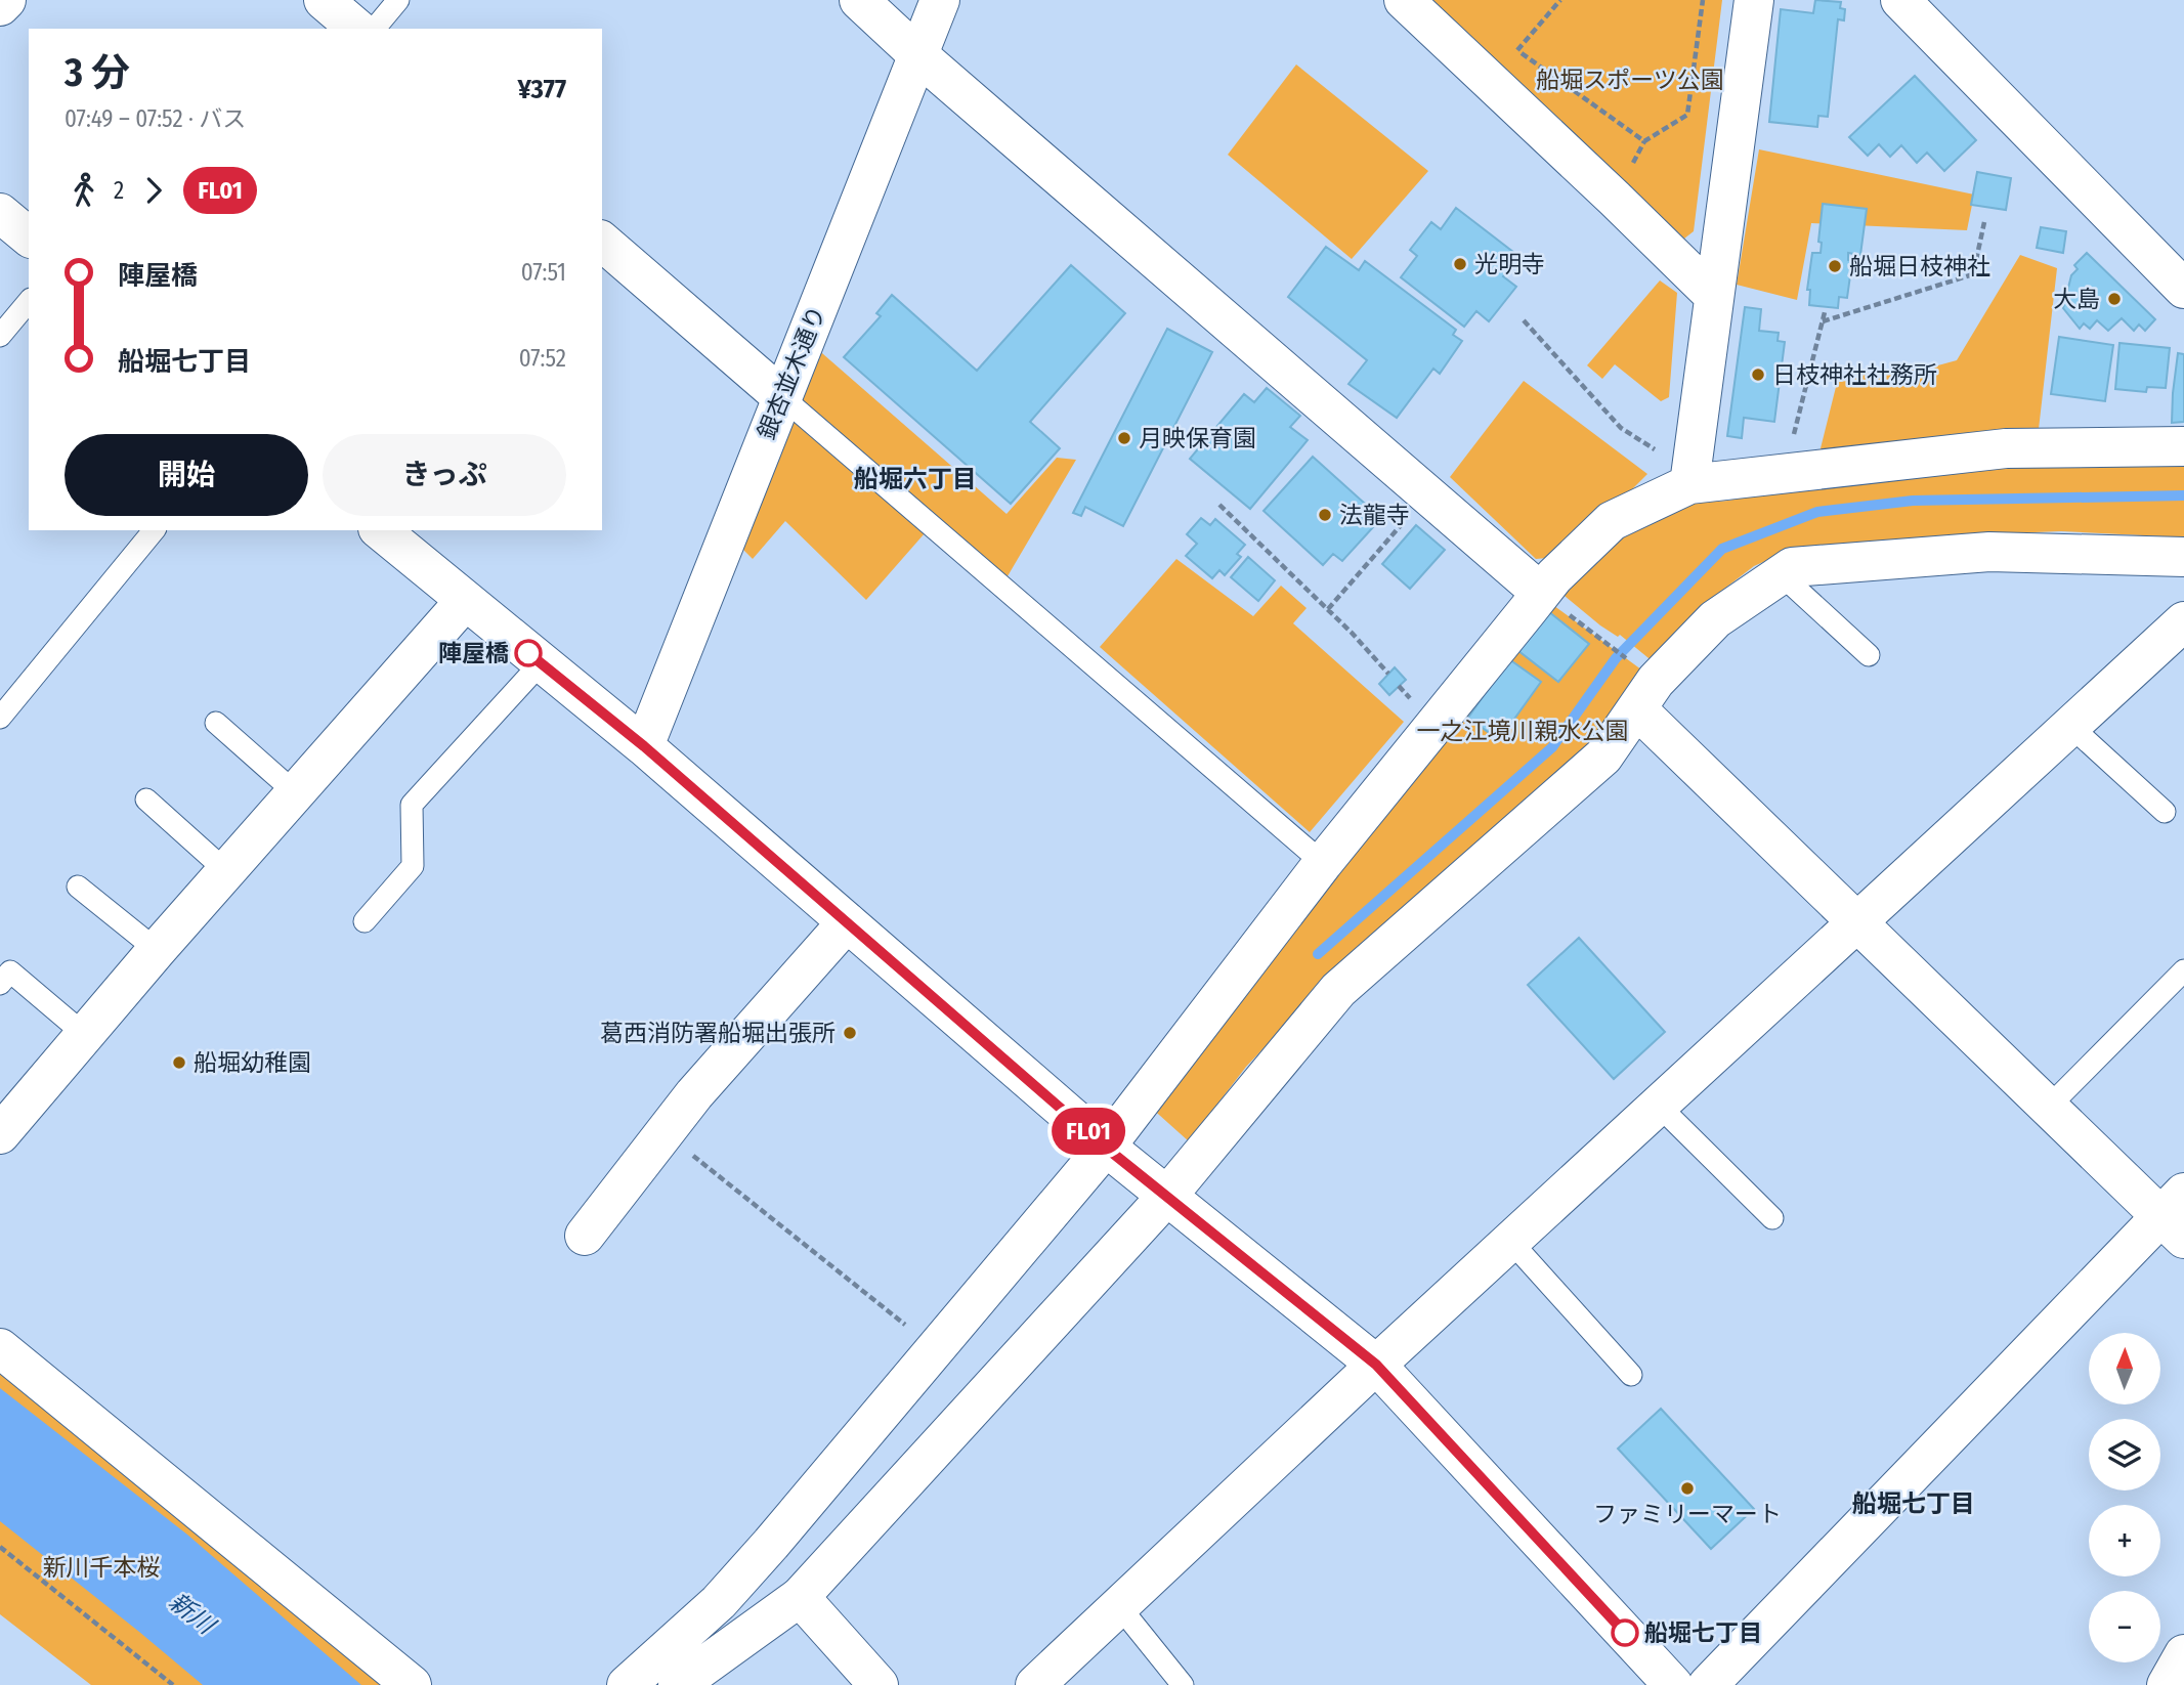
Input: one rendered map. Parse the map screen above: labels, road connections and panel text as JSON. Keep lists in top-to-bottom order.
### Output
{
  "streets": {
    "street": ["銀杏並木通り"]
  },
  "districts": ["船堀六丁目", "船堀七丁目"],
  "water": ["新川"],
  "parks": ["船堀スポーツ公園", "一之江境川親水公園", "新川千本桜"],
  "places": [
    "光明寺",
    "船堀日枝神社",
    "大島",
    "日枝神社社務所",
    "月映保育園",
    "法龍寺",
    "陣屋橋",
    "葛西消防署船堀出張所",
    "船堀幼稚園",
    "ファミリーマート",
    "船堀七丁目"
  ],
  "lines": ["bus line FL01"],
  "north": "top",
  "page": {
    "on_map": "FL01",
    "heading": ["3 分", "07:49 – 07:52 · バス", "¥377"],
    "legs": ["2", "FL01"],
    "list": [
      {
        "name": "陣屋橋",
        "value": "07:51"
      },
      {
        "name": "船堀七丁目",
        "value": "07:52"
      }
    ],
    "buttons": ["開始", "きっぷ"],
    "map_buttons": ["+", "−"]
  }
}
